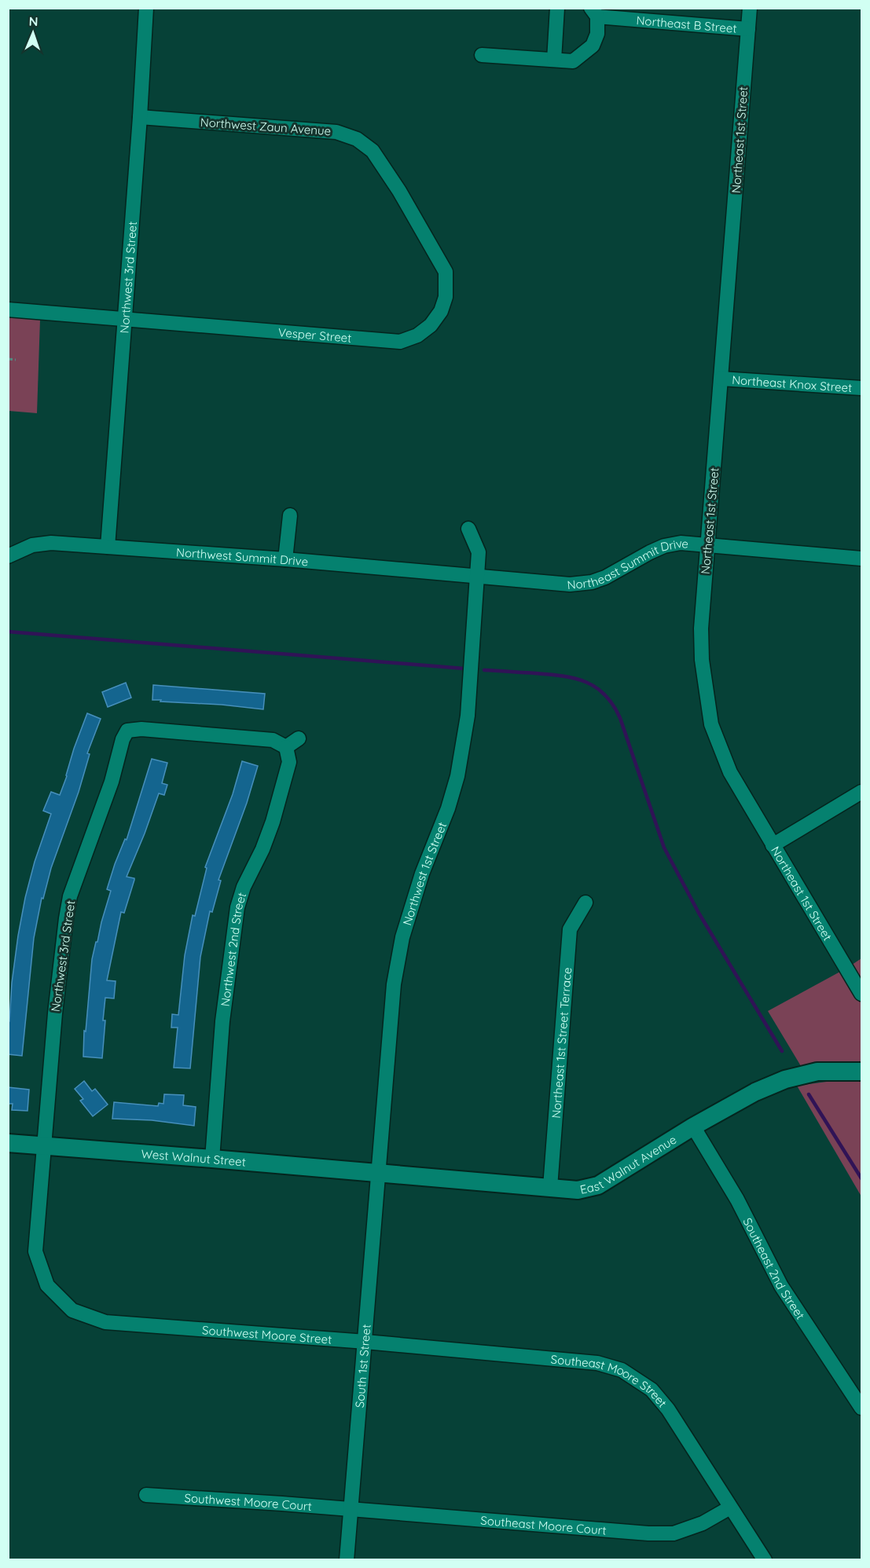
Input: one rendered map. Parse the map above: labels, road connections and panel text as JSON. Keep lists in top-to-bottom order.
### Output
{
  "streets": {
    "street": [
      "Northeast B Street",
      "Northwest Zaun Avenue",
      "Northeast 1st Street",
      "Northwest 3rd Street",
      "Vesper Street",
      "Northeast Knox Street",
      "Northwest Summit Drive",
      "Northeast Summit Drive",
      "Northwest 1st Street",
      "Northwest 2nd Street",
      "Northeast 1st Street Terrace",
      "West Walnut Street",
      "East Walnut Avenue",
      "Southeast 2nd Street",
      "Southwest Moore Street",
      "South 1st Street",
      "Southeast Moore Street",
      "Southwest Moore Court",
      "Southeast Moore Court"
    ]
  },
  "crossings": [
    ["Northeast B Street", "Northeast 1st Street"],
    ["Northwest Zaun Avenue", "Northwest 3rd Street"],
    ["Northwest Zaun Avenue", "Vesper Street"],
    ["Northeast 1st Street", "Northeast Knox Street"],
    ["Northeast 1st Street", "Northeast Summit Drive"],
    ["Northwest 3rd Street", "Vesper Street"],
    ["Northwest 3rd Street", "Northwest Summit Drive"],
    ["Northwest 3rd Street", "Northwest 2nd Street"],
    ["Northwest 3rd Street", "West Walnut Street"],
    ["Northwest 3rd Street", "Southwest Moore Street"],
    ["Northwest Summit Drive", "Northeast Summit Drive"],
    ["Northwest Summit Drive", "Northwest 1st Street"],
    ["Northeast Summit Drive", "Northwest 1st Street"],
    ["Northwest 1st Street", "West Walnut Street"],
    ["Northwest 1st Street", "East Walnut Avenue"],
    ["Northwest 1st Street", "South 1st Street"],
    ["Northwest 2nd Street", "West Walnut Street"],
    ["Northeast 1st Street Terrace", "East Walnut Avenue"],
    ["West Walnut Street", "East Walnut Avenue"],
    ["West Walnut Street", "South 1st Street"],
    ["East Walnut Avenue", "Southeast 2nd Street"],
    ["East Walnut Avenue", "South 1st Street"],
    ["Southwest Moore Street", "South 1st Street"],
    ["Southwest Moore Street", "Southeast Moore Street"],
    ["South 1st Street", "Southeast Moore Street"],
    ["South 1st Street", "Southwest Moore Court"],
    ["South 1st Street", "Southeast Moore Court"],
    ["Southeast Moore Street", "Southeast Moore Court"],
    ["Southwest Moore Court", "Southeast Moore Court"]
  ],
  "north": "top"
}
